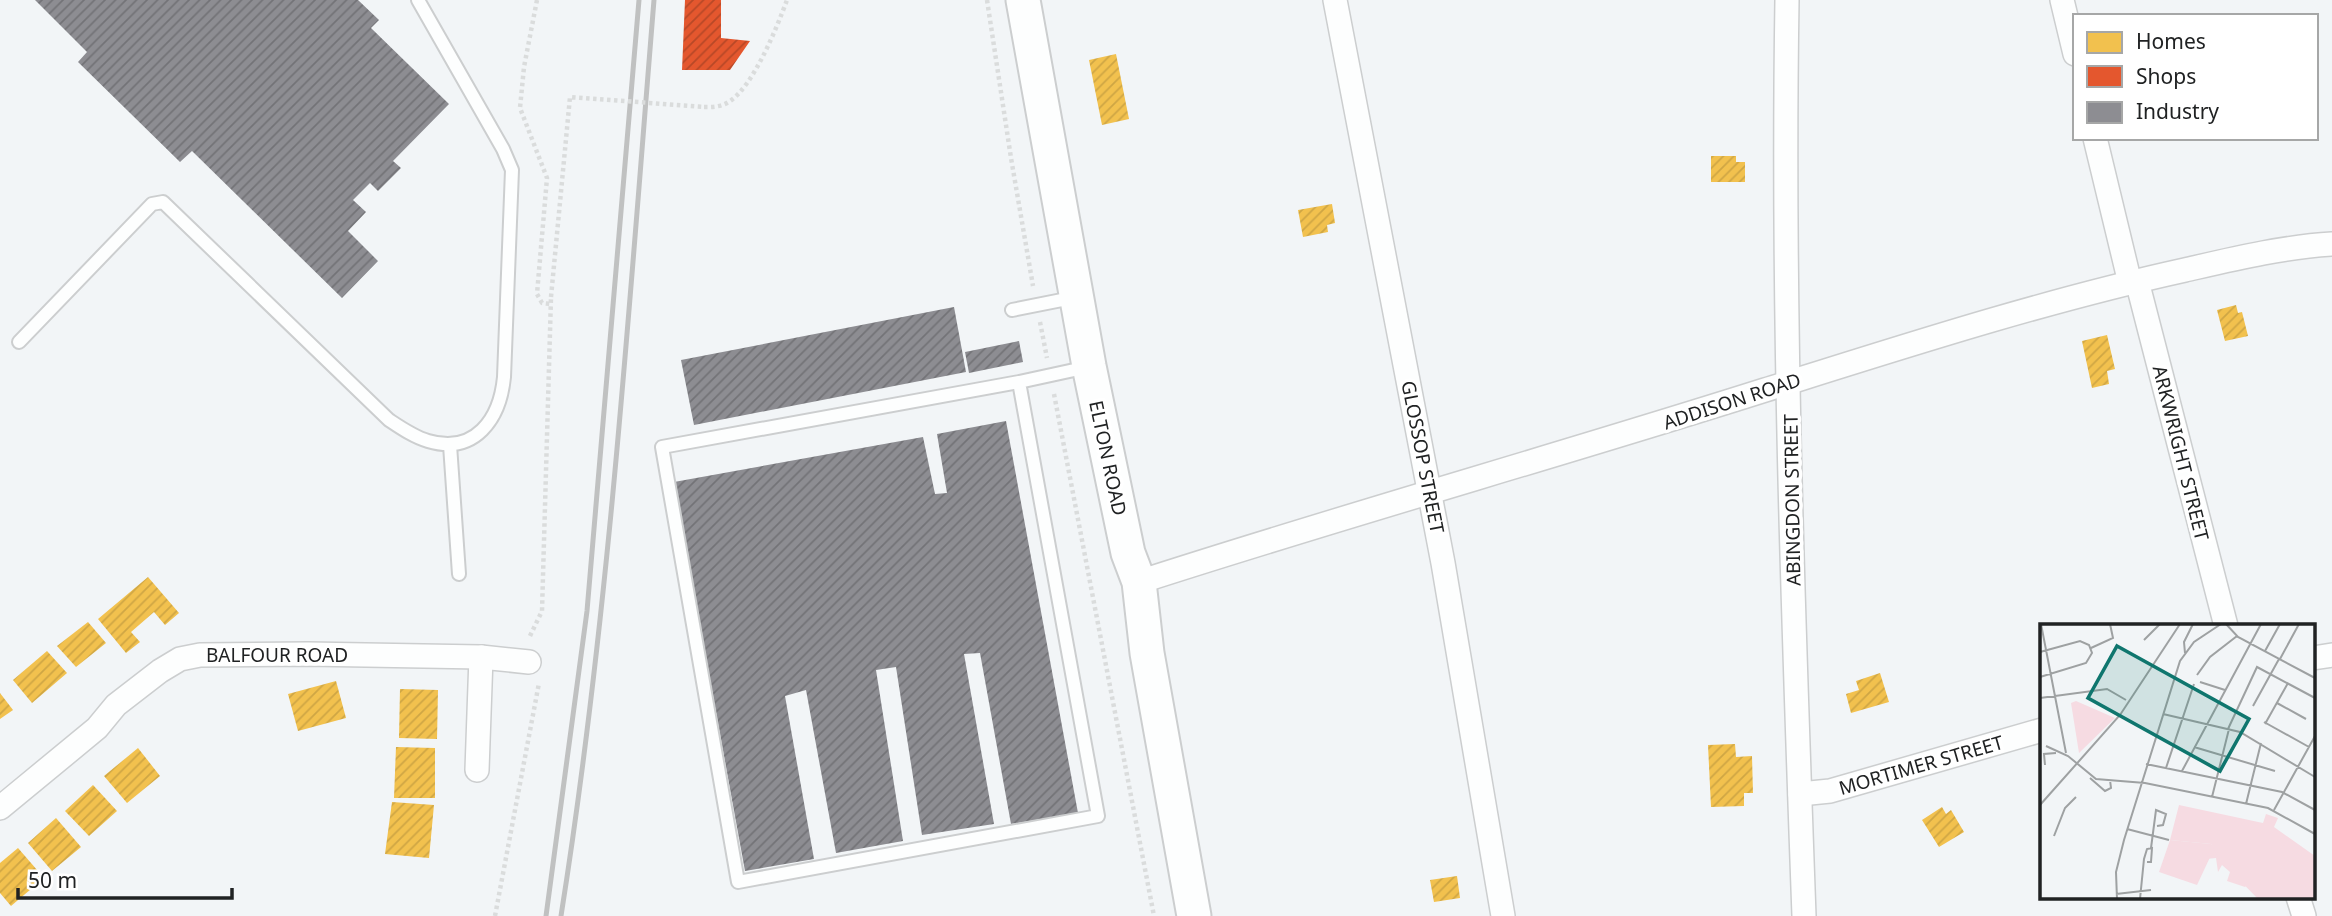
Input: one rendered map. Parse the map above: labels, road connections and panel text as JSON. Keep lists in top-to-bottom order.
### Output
{
  "streets": {
    "street": [
      "ADDISON ROAD",
      "ARKWRIGHT STREET",
      "GLOSSOP STREET",
      "ELTON ROAD",
      "ABINGDON STREET",
      "BALFOUR ROAD",
      "MORTIMER STREET"
    ]
  },
  "crossings": [
    ["ADDISON ROAD", "ARKWRIGHT STREET"],
    ["ADDISON ROAD", "GLOSSOP STREET"],
    ["ADDISON ROAD", "ELTON ROAD"],
    ["ADDISON ROAD", "ABINGDON STREET"],
    ["ABINGDON STREET", "MORTIMER STREET"]
  ],
  "legend": ["Homes", "Shops", "Industry"],
  "scale_bar": "50 m"
}
